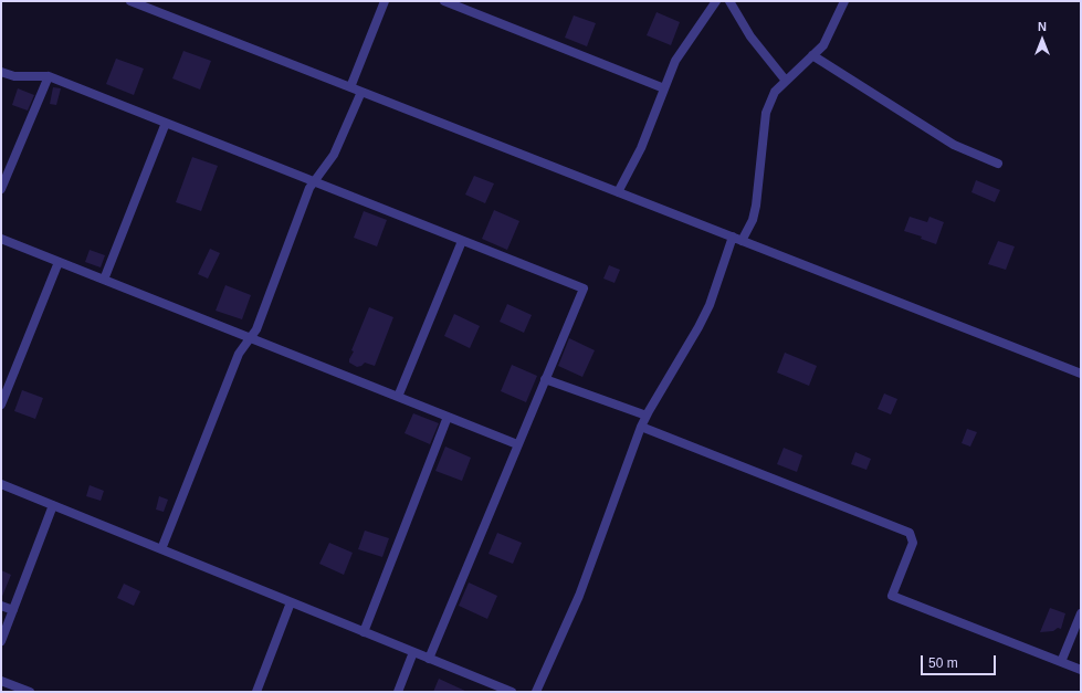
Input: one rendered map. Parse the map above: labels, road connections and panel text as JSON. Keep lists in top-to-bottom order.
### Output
{
  "scale_bar": "50 m",
  "north": "top"
}
